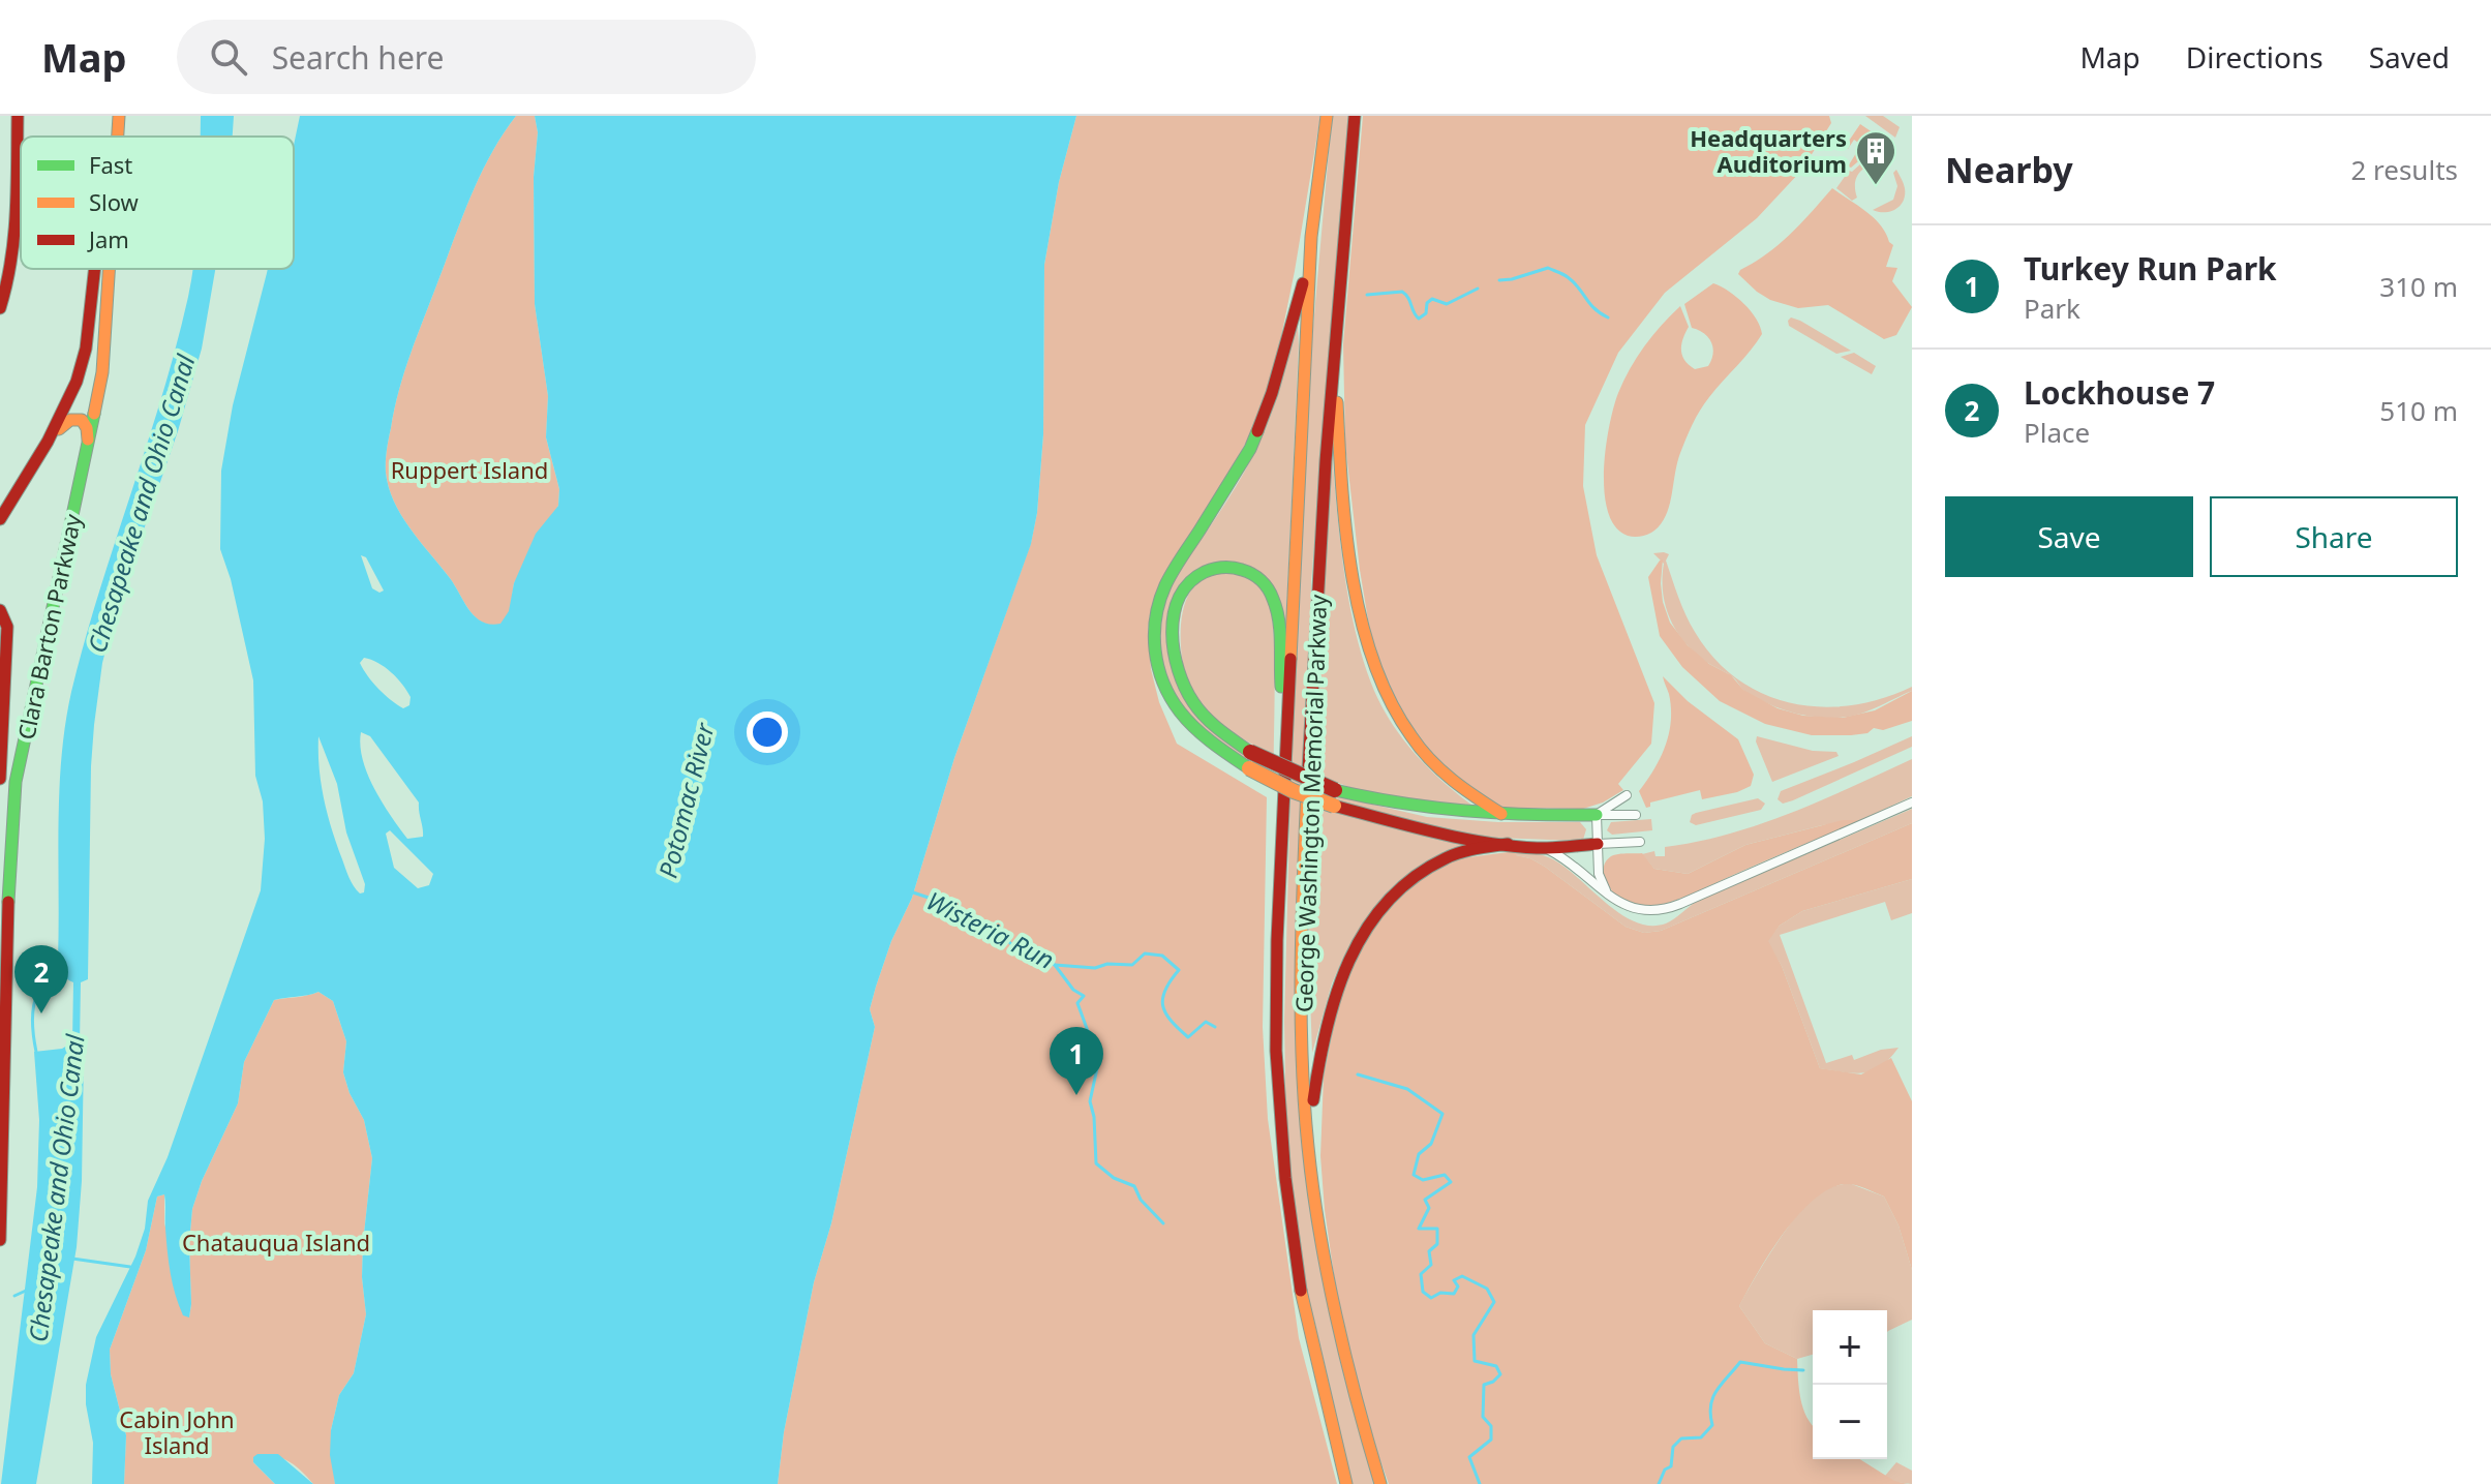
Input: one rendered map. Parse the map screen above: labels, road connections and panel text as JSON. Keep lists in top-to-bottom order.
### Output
{
  "streets": {
    "main road": ["Clara Barton Parkway", "George Washington Memorial Parkway"]
  },
  "water": ["Chesapeake and Ohio Canal", "Potomac River", "Wisteria Run"],
  "parks": ["Ruppert Island", "Chatauqua Island", "Cabin John Island"],
  "places": {
    "building": ["Headquarters Auditorium"]
  },
  "legend": ["Fast", "Slow", "Jam"],
  "page": {
    "header": "Map",
    "search": "Search here",
    "nav": ["Map", "Directions", "Saved"],
    "heading": ["Nearby", "2 results"],
    "list": [
      {
        "mark": "1",
        "name": "Turkey Run Park",
        "note": "Park",
        "value": "310 m"
      },
      {
        "mark": "2",
        "name": "Lockhouse 7",
        "note": "Place",
        "value": "510 m"
      }
    ],
    "buttons": ["Save", "Share"],
    "pins": ["2", "1"],
    "map_buttons": ["+", "−"]
  }
}
